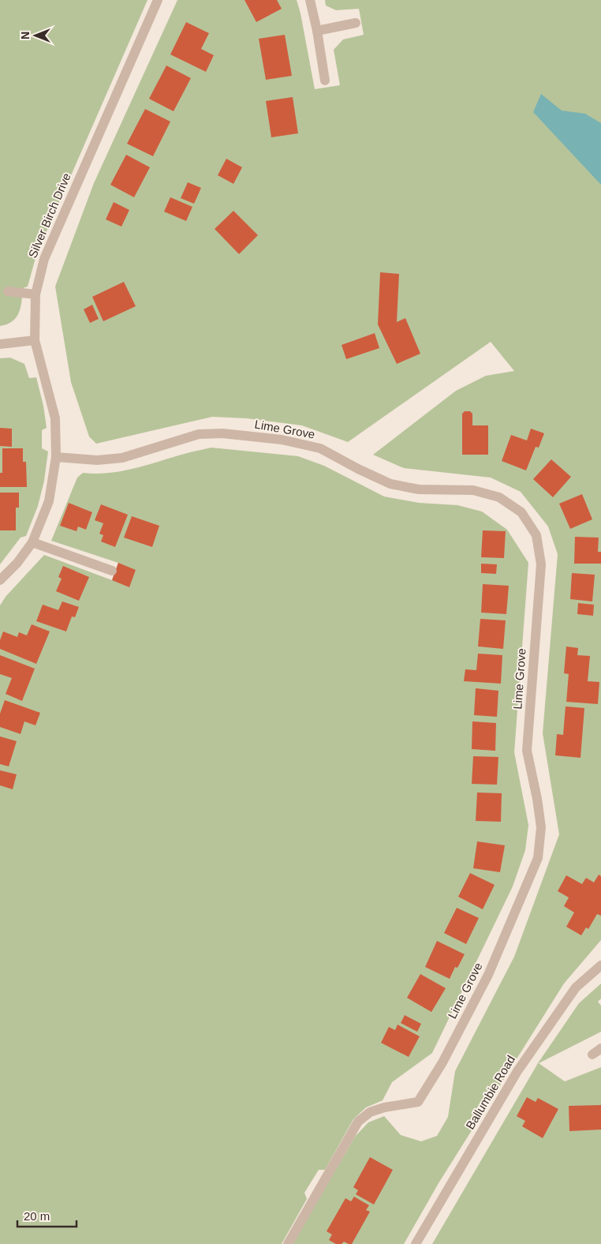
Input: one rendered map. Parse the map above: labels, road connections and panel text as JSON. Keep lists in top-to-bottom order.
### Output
{
  "streets": {
    "street": ["Silver Birch Drive", "Lime Grove", "Ballumbie Road"]
  },
  "crossings": [
    ["Silver Birch Drive", "Lime Grove"]
  ],
  "scale_bar": "20 m",
  "north": "left"
}
